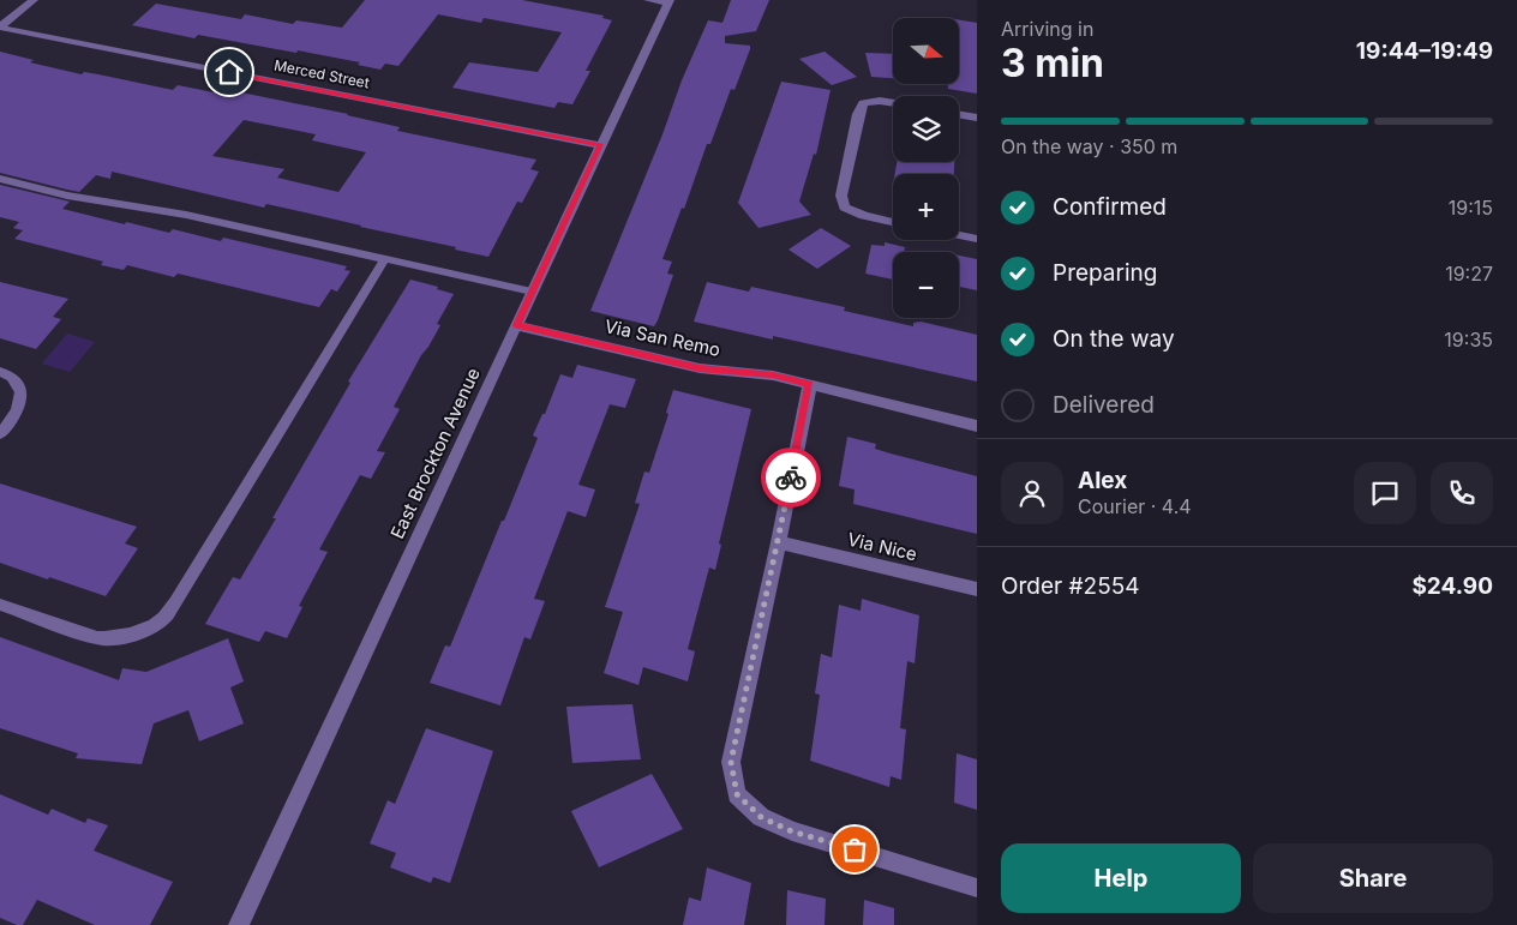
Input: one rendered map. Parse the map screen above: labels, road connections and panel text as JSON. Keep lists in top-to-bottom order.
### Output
{
  "streets": {
    "street": [
      "Merced Street",
      "Via San Remo",
      "East Brockton Avenue",
      "Via Nice"
    ]
  },
  "crossings": [
    ["Merced Street", "East Brockton Avenue"],
    ["Via San Remo", "East Brockton Avenue"]
  ],
  "north": "right",
  "page": {
    "heading": ["3 min", "Arriving in", "19:44–19:49"],
    "panel": [
      "Alex",
      "Courier · 4.4",
      "Order #2554",
      "$24.90"
    ],
    "map_buttons": ["+", "−"],
    "bar": "On the way · 350 m",
    "list": [
      ["Confirmed", "19:15"],
      ["Preparing", "19:27"],
      ["On the way", "19:35"],
      "Delivered"
    ],
    "buttons": ["Help", "Share"]
  }
}
